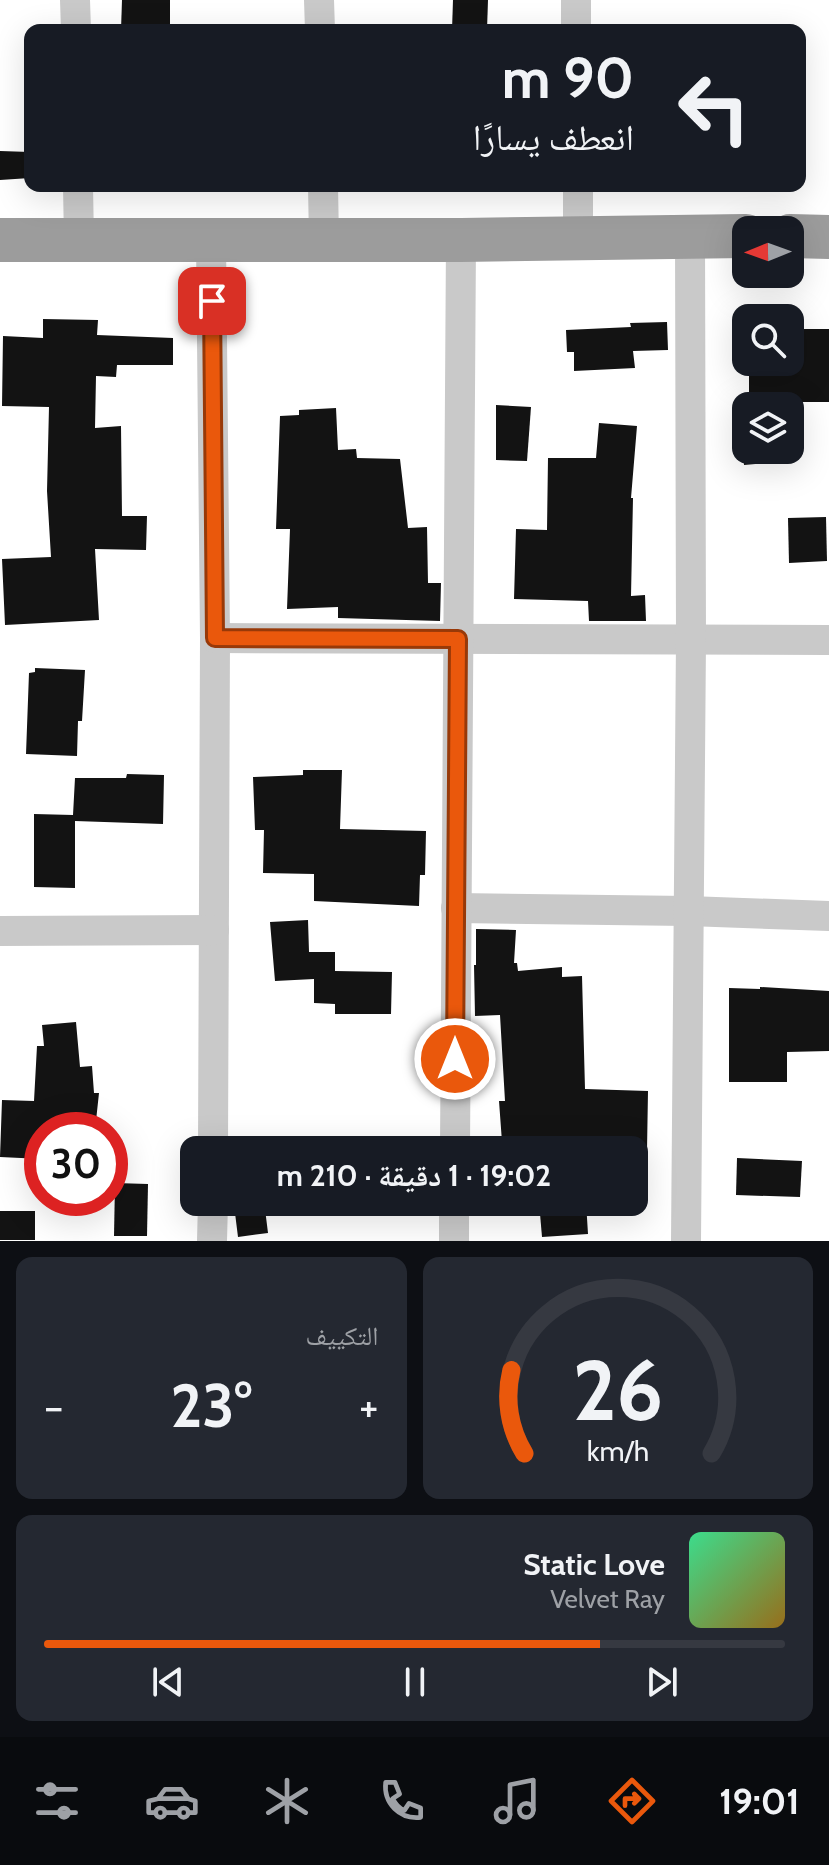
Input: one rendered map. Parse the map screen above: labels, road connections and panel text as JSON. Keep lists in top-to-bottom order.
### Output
{
  "north": "left",
  "page": {
    "turn": ["90 m", "انعطف يسارًا"],
    "limit": "30",
    "trip": "19:02 · 1 دقيقة · 210 m",
    "tile": "التكييف",
    "heat": ["−", "23°", "+"],
    "song": ["Static Love", "Velvet Ray"],
    "tabs": "19:01",
    "gauge": ["26", "km/h"]
  }
}
